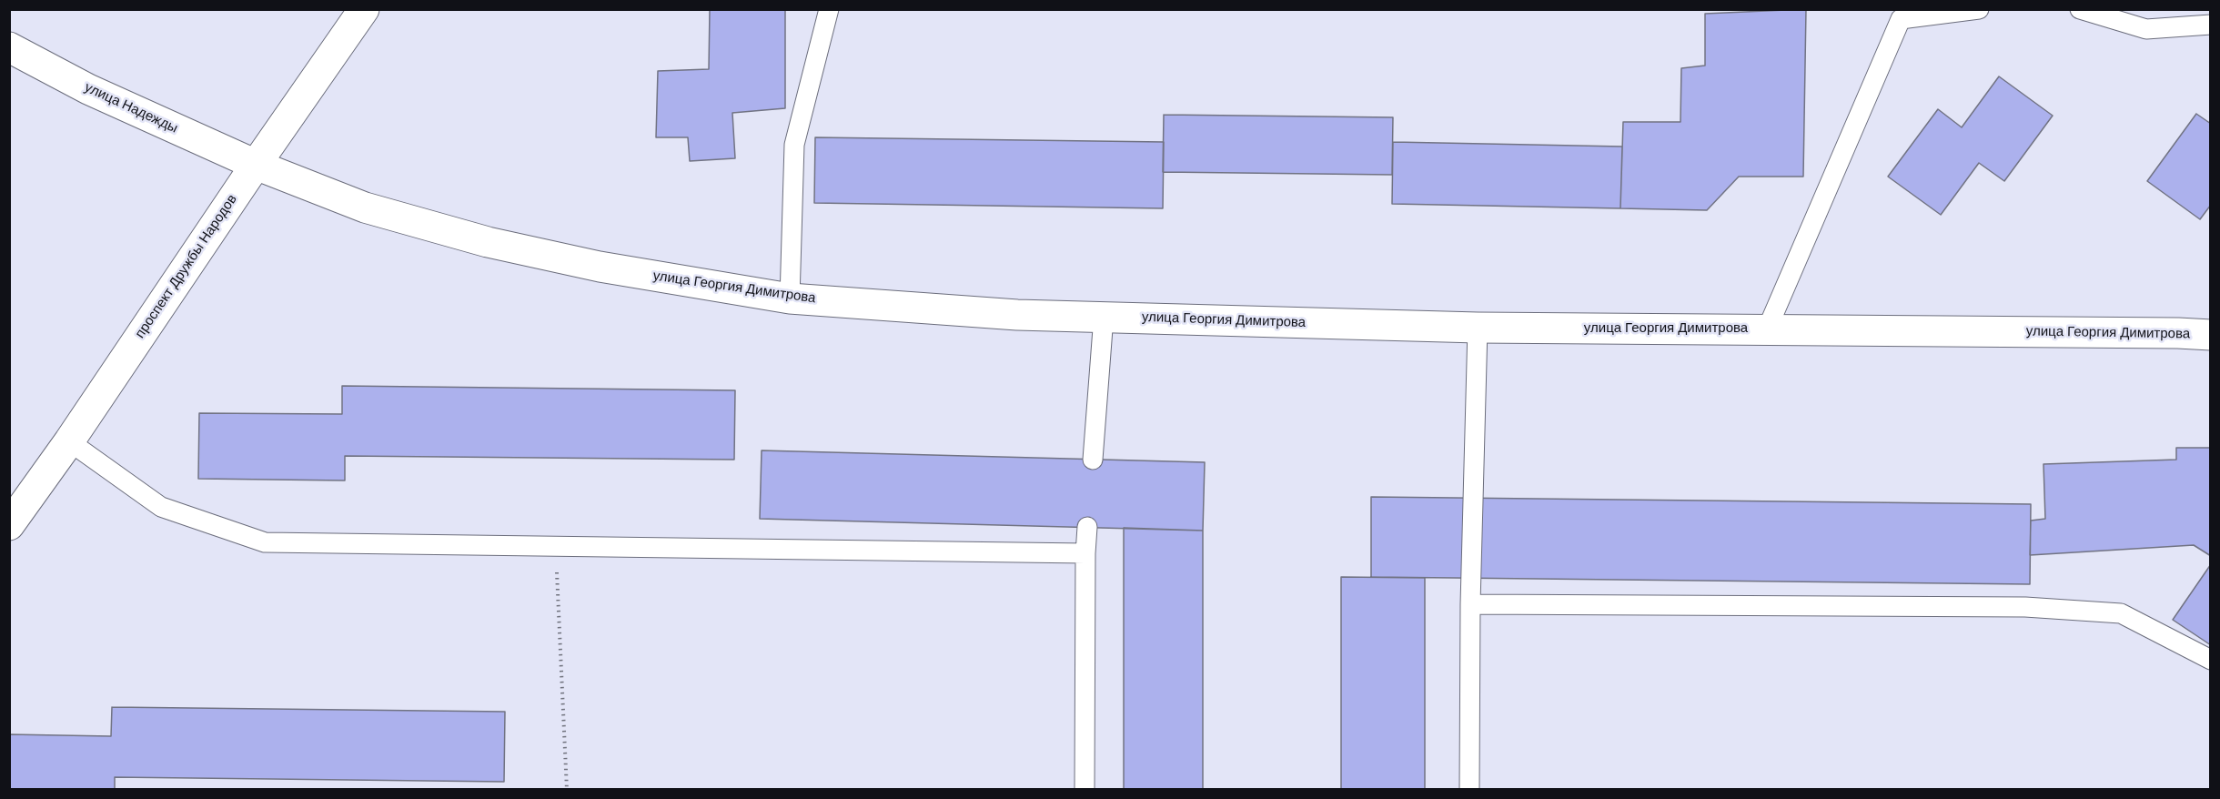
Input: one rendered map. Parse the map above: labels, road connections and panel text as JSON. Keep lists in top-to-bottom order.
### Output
{
  "streets": {
    "street": ["улица Надежды", "проспект Дружбы Народов", "улица Георгия Димитрова"]
  },
  "crossings": [
    ["улица Надежды", "проспект Дружбы Народов"],
    ["улица Надежды", "улица Георгия Димитрова"],
    ["проспект Дружбы Народов", "улица Георгия Димитрова"]
  ]
}
